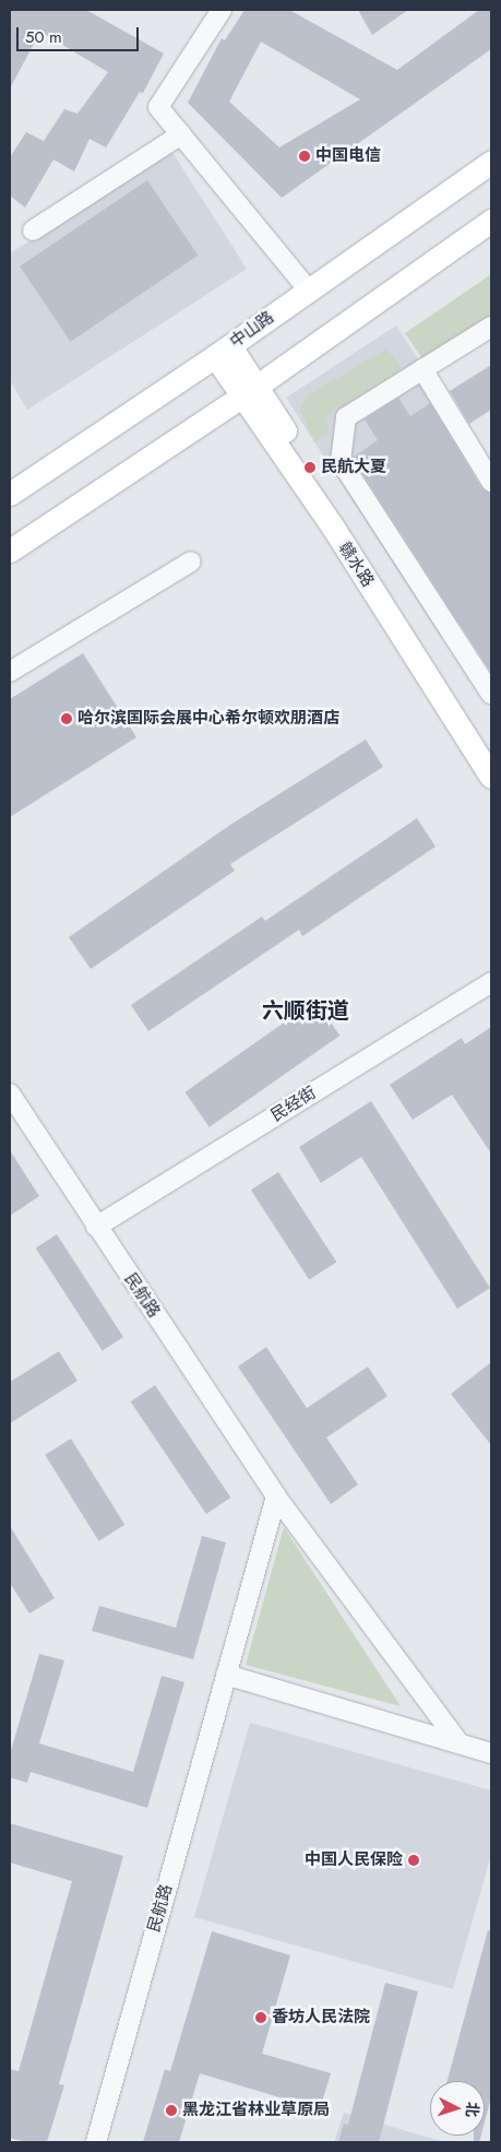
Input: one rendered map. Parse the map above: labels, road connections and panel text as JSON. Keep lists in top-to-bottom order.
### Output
{
  "streets": {
    "main road": ["中山路", "赣水路"],
    "street": ["民经街", "民航路"]
  },
  "crossings": [
    ["中山路", "赣水路"],
    ["民经街", "民航路"]
  ],
  "districts": ["六顺街道"],
  "places": [
    "中国电信",
    "民航大夏",
    "哈尔滨国际会展中心希尔顿欢朋酒店",
    "中国人民保险",
    "香坊人民法院",
    "黑龙江省林业草原局"
  ],
  "scale_bar": "50 m",
  "north": "right"
}
